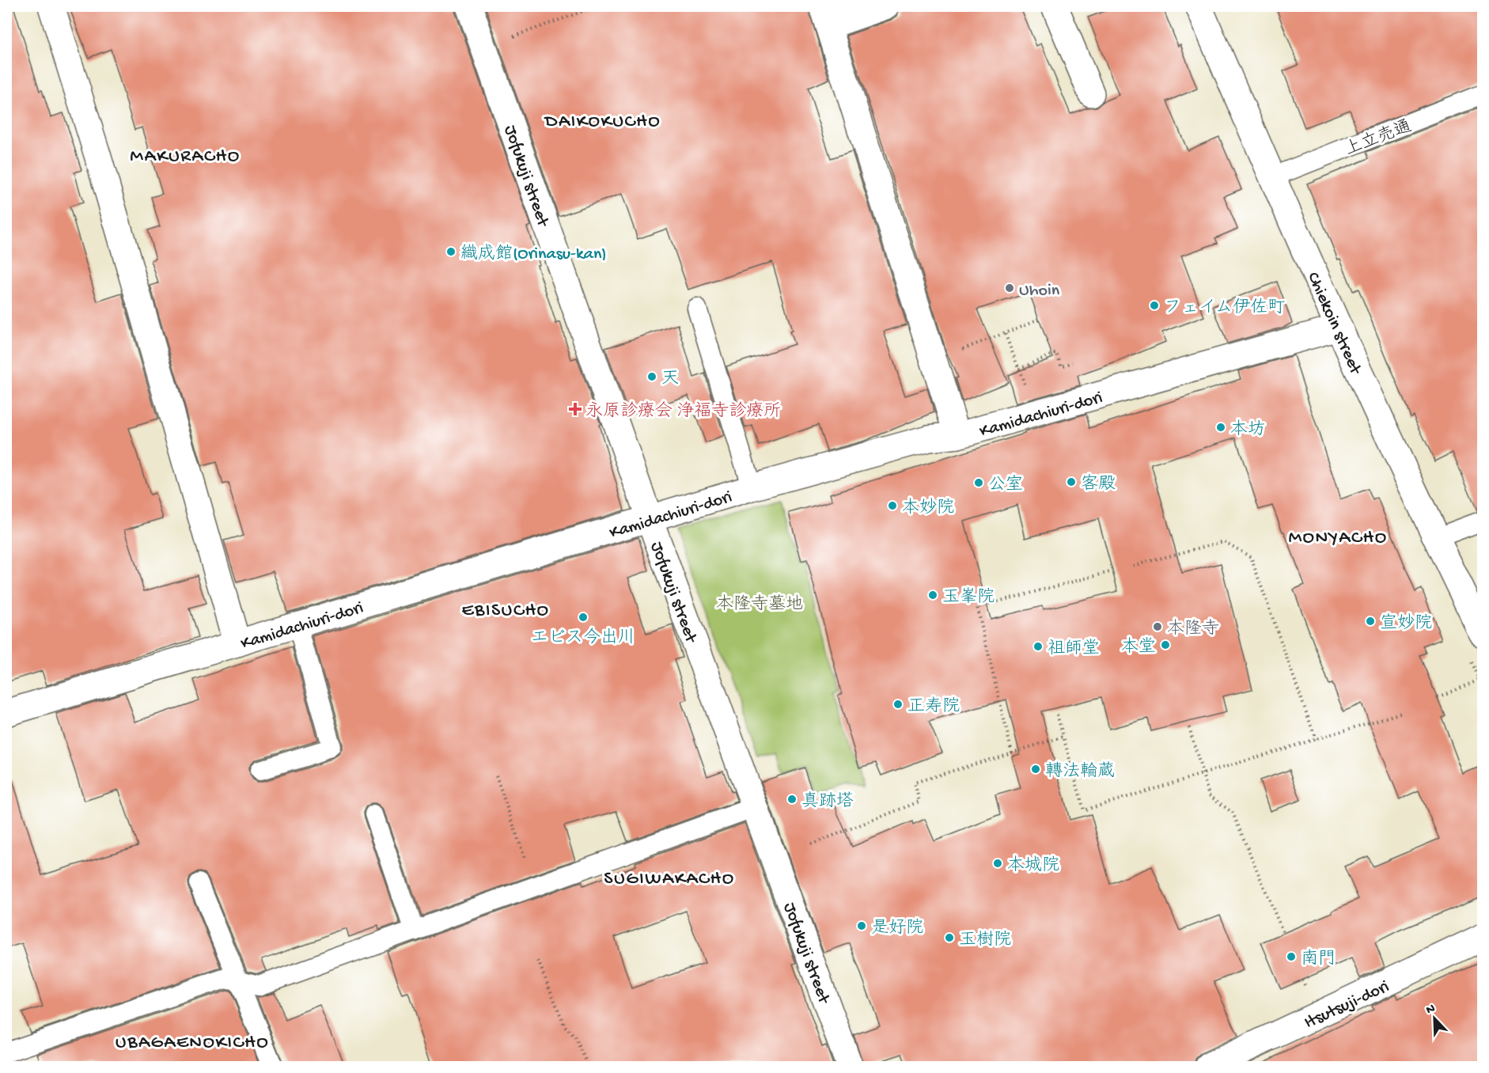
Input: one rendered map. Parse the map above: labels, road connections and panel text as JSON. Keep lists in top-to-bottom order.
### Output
{
  "streets": {
    "street": [
      "Jofukuji street",
      "Chiekoin street",
      "Kamidachiuri-dori",
      "Itsutsuji-dori"
    ],
    "lane": ["上立売通"]
  },
  "crossings": [
    ["上立売通", "Chiekoin street"],
    ["Jofukuji street", "Kamidachiuri-dori"],
    ["Chiekoin street", "Kamidachiuri-dori"]
  ],
  "districts": [
    "DAIKOKUCHO",
    "MAKURACHO",
    "MONYACHO",
    "EBISUCHO",
    "SUGIWAKACHO",
    "UBAGAENOKICHO"
  ],
  "parks": ["本隆寺墓地"],
  "places": {
    "other": [
      "織成館(Orinasu-kan)",
      "Uhoin",
      "フェイム伊佐町",
      "天",
      "本坊",
      "客殿",
      "公室",
      "本妙院",
      "玉峯院",
      "エビス今出川",
      "宣妙院",
      "本隆寺",
      "本堂",
      "祖師堂",
      "正寿院",
      "轉法輪蔵",
      "真跡塔",
      "本城院",
      "是好院",
      "玉樹院",
      "南門"
    ],
    "health": ["永原診療会 浄福寺診療所"]
  },
  "north": "top left"
}
